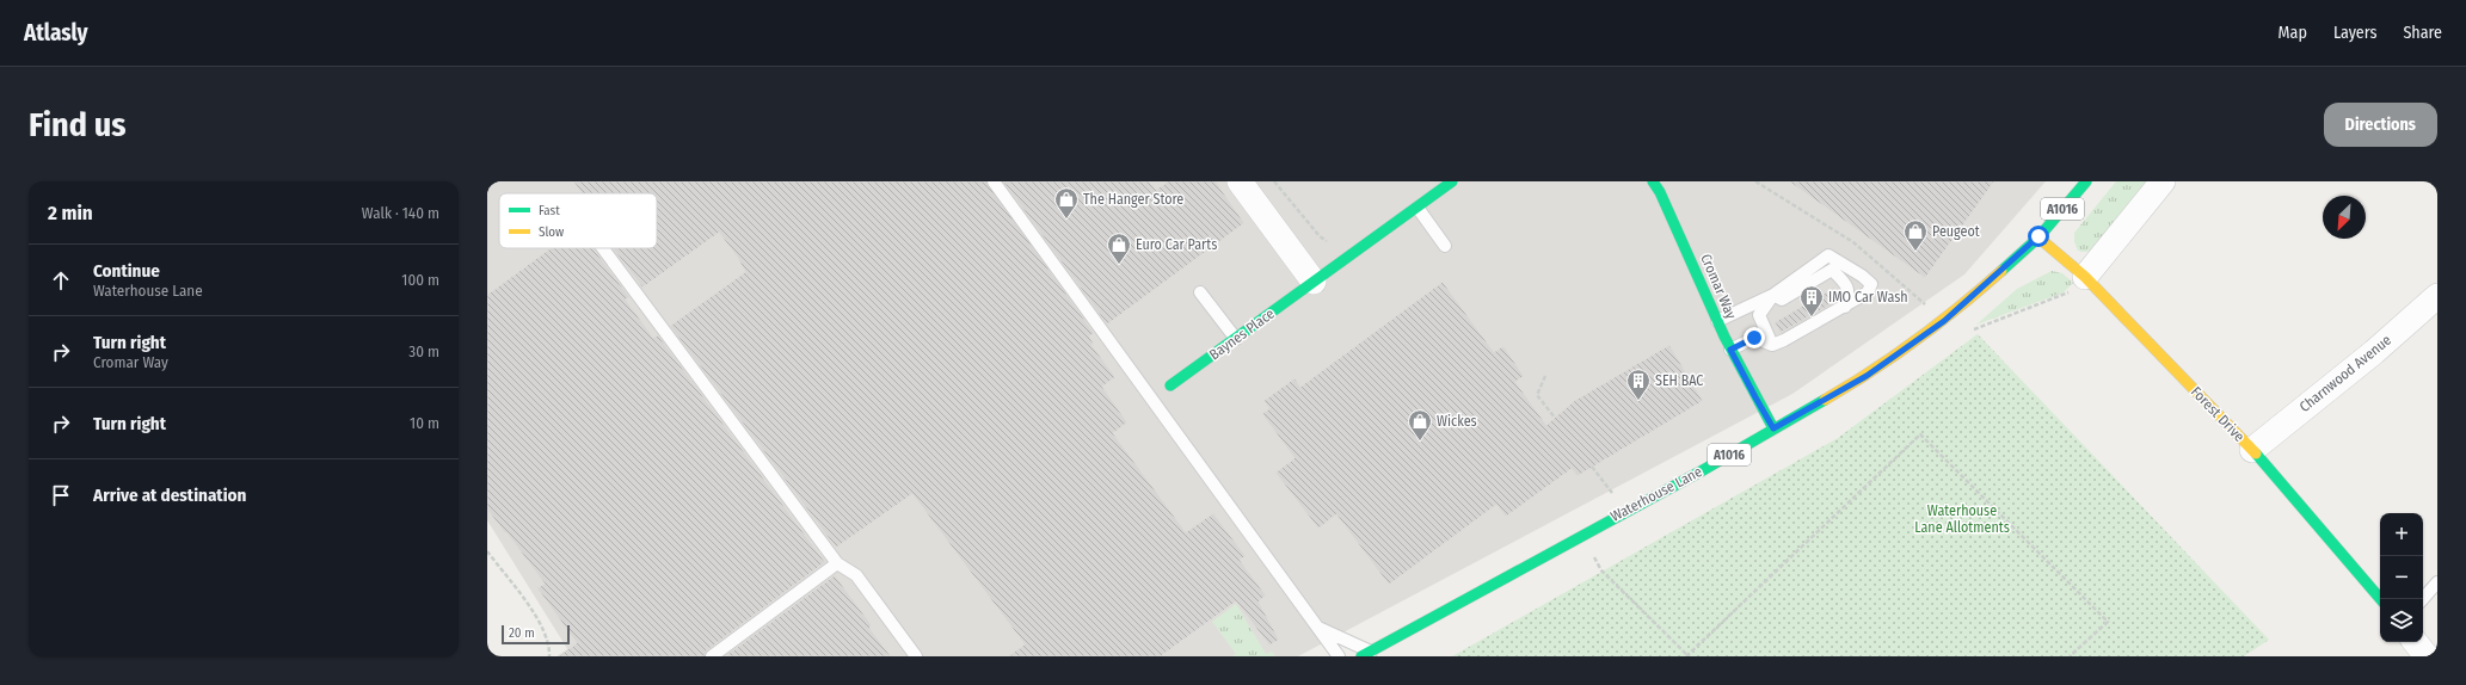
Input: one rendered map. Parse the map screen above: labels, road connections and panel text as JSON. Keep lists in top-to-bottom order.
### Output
{
  "streets": {
    "street": [
      "A1016",
      "Cromar Way",
      "Baynes Place",
      "Charnwood Avenue",
      "Forest Drive",
      "Waterhouse Lane"
    ]
  },
  "crossings": [
    ["Cromar Way", "Waterhouse Lane"],
    ["Charnwood Avenue", "Forest Drive"],
    ["Forest Drive", "Waterhouse Lane"]
  ],
  "parks": ["Waterhouse Lane Allotments"],
  "places": {
    "shop": [
      "The Hanger Store",
      "Peugeot",
      "Euro Car Parts",
      "Wickes"
    ],
    "building": ["IMO Car Wash", "SEH BAC"]
  },
  "legend": ["Fast", "Slow"],
  "scale_bar": "20 m",
  "north": "bottom left",
  "page": {
    "header": "Atlasly",
    "nav": ["Map", "Layers", "Share"],
    "buttons": "Directions",
    "title": "Find us",
    "heading": ["2 min", "Walk · 140 m"],
    "list": [
      ["Continue", "Waterhouse Lane", "100 m"],
      ["Turn right", "Cromar Way", "30 m"],
      ["Turn right", "10 m"],
      "Arrive at destination"
    ],
    "map_buttons": ["+", "−"],
    "scale": "20 m"
  }
}
